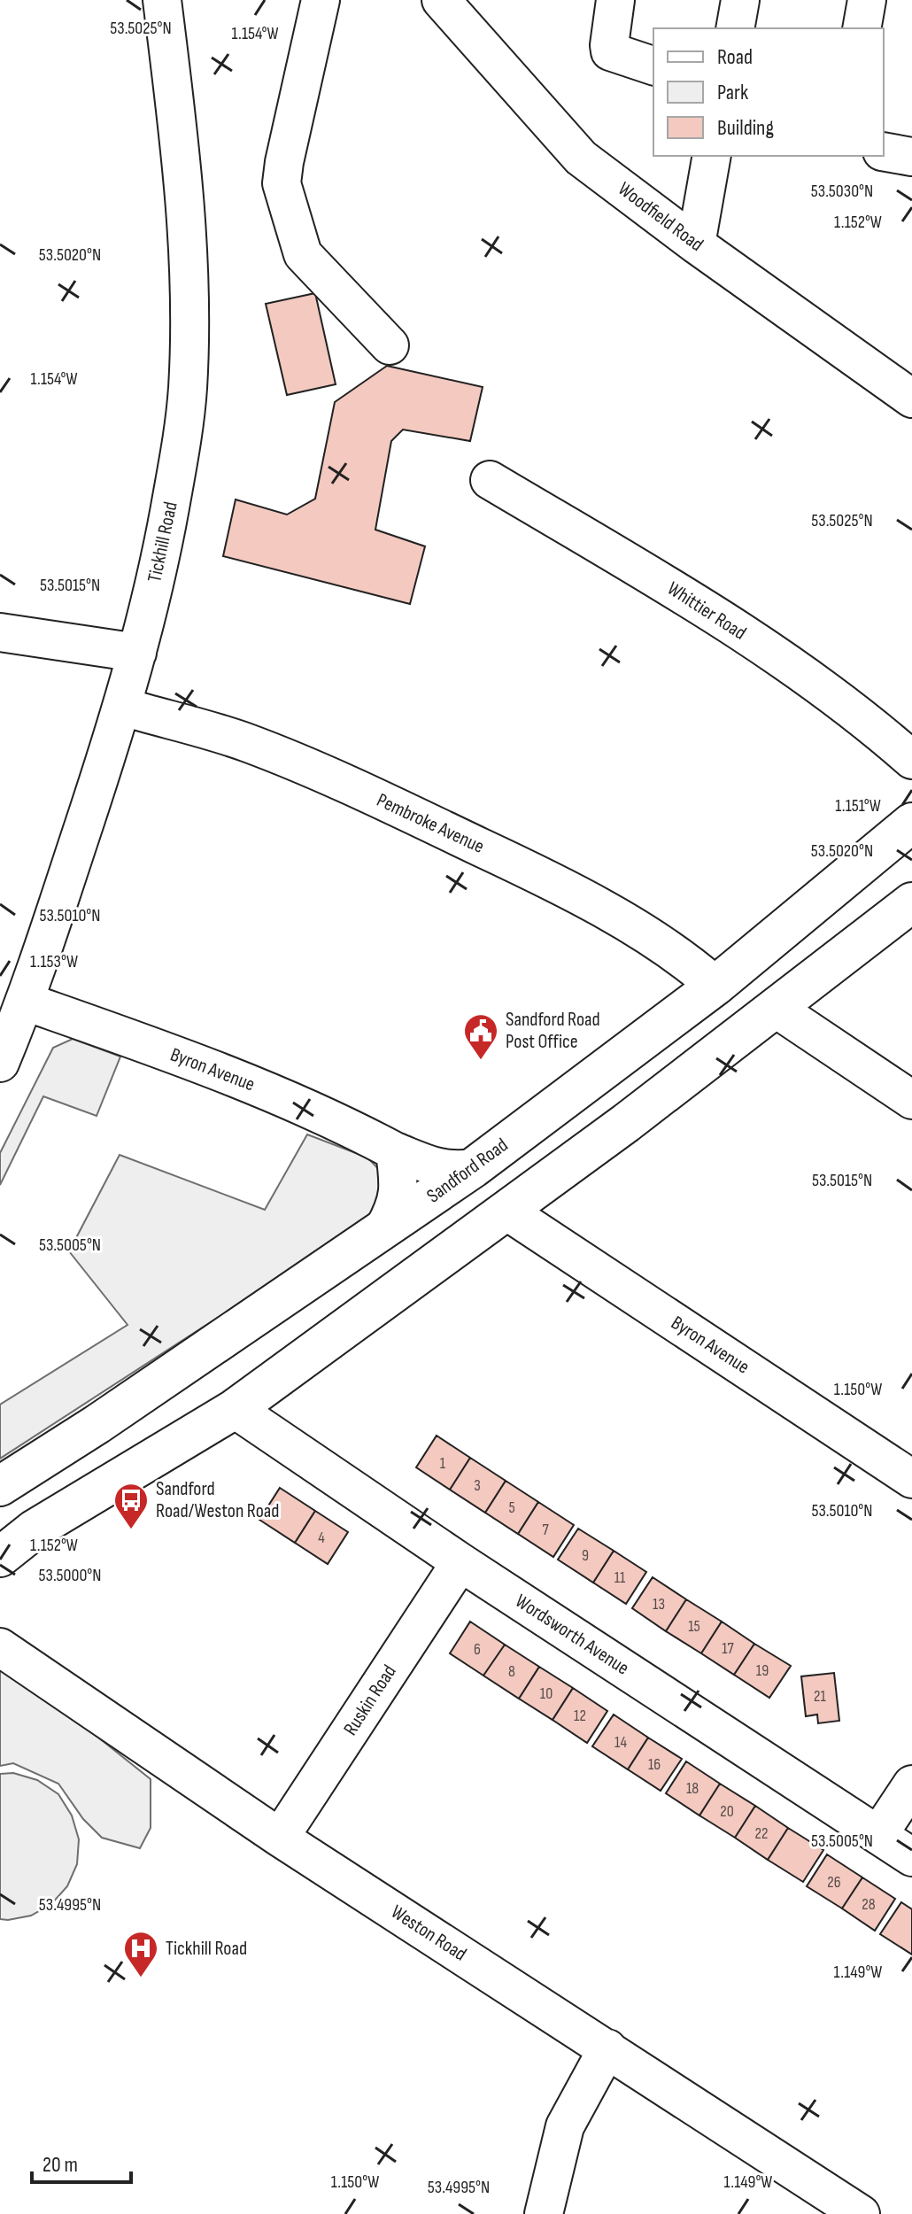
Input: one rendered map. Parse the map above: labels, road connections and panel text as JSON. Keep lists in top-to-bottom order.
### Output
{
  "streets": {
    "main road": ["Sandford Road"],
    "street": [
      "Woodfield Road",
      "Tickhill Road",
      "Whittier Road",
      "Pembroke Avenue",
      "Byron Avenue",
      "Wordsworth Avenue",
      "Ruskin Road",
      "Weston Road"
    ]
  },
  "crossings": [
    ["Tickhill Road", "Pembroke Avenue"],
    ["Tickhill Road", "Byron Avenue"],
    ["Pembroke Avenue", "Sandford Road"],
    ["Byron Avenue", "Sandford Road"],
    ["Wordsworth Avenue", "Ruskin Road"],
    ["Ruskin Road", "Weston Road"]
  ],
  "places": {
    "public building": ["Sandford Road Post Office"],
    "bus stop": ["Sandford Road/Weston Road"],
    "hospital": ["Tickhill Road"]
  },
  "house_numbers": [
    "1",
    "3",
    "5",
    "7",
    "4",
    "9",
    "11",
    "13",
    "15",
    "17",
    "6",
    "19",
    "8",
    "10",
    "21",
    "12",
    "14",
    "16",
    "18",
    "20",
    "22",
    "26",
    "28"
  ],
  "legend": ["Road", "Park", "Building"],
  "scale_bar": "20 m",
  "coordinates": [
    "53.5025°N",
    "1.154°W",
    "53.5030°N",
    "1.152°W",
    "53.5020°N",
    "53.5015°N",
    "1.151°W",
    "53.5010°N",
    "1.153°W",
    "53.5005°N",
    "1.150°W",
    "53.5000°N",
    "53.4995°N",
    "1.149°W"
  ]
}
